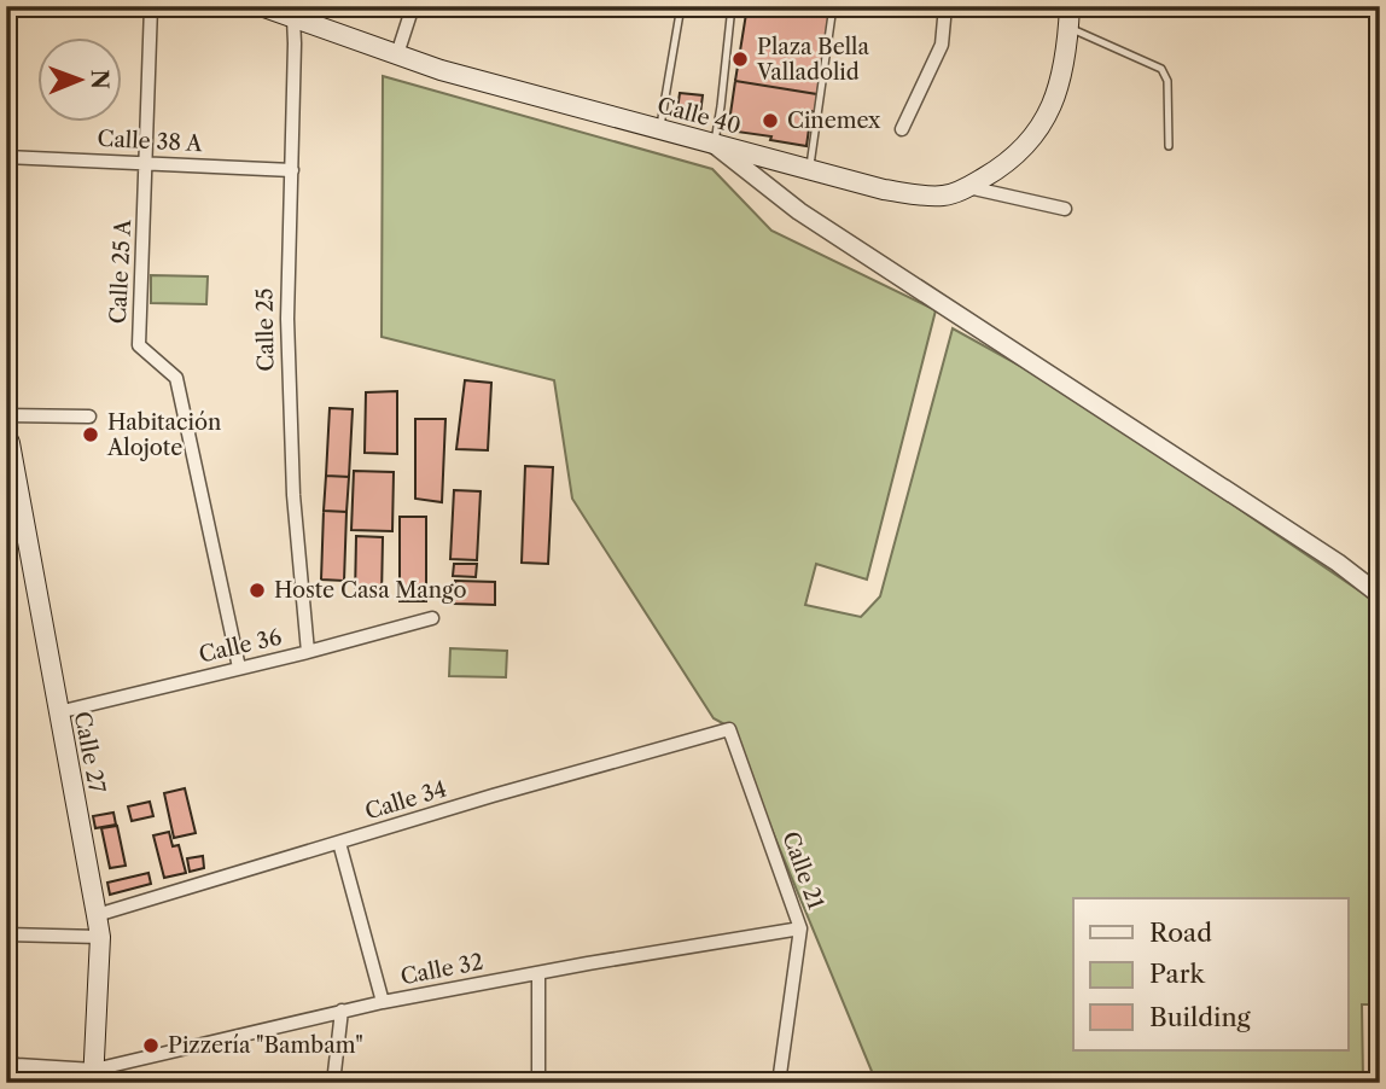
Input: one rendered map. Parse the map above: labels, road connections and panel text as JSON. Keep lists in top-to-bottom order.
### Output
{
  "streets": {
    "main road": ["Calle 40", "Calle 27"],
    "street": [
      "Calle 38 A",
      "Calle 25 A",
      "Calle 25",
      "Calle 36",
      "Calle 34",
      "Calle 21",
      "Calle 32"
    ]
  },
  "crossings": [
    ["Calle 40", "Calle 25"],
    ["Calle 38 A", "Calle 25 A"],
    ["Calle 38 A", "Calle 25"],
    ["Calle 25 A", "Calle 36"],
    ["Calle 25", "Calle 36"],
    ["Calle 36", "Calle 27"],
    ["Calle 27", "Calle 34"],
    ["Calle 27", "Calle 32"],
    ["Calle 34", "Calle 21"],
    ["Calle 21", "Calle 32"]
  ],
  "places": [
    "Plaza Bella Valladolid",
    "Cinemex",
    "Habitación Alojote",
    "Hoste Casa Mango",
    "Pizzería \"Bambam\""
  ],
  "legend": ["Road", "Park", "Building"],
  "north": "right"
}
